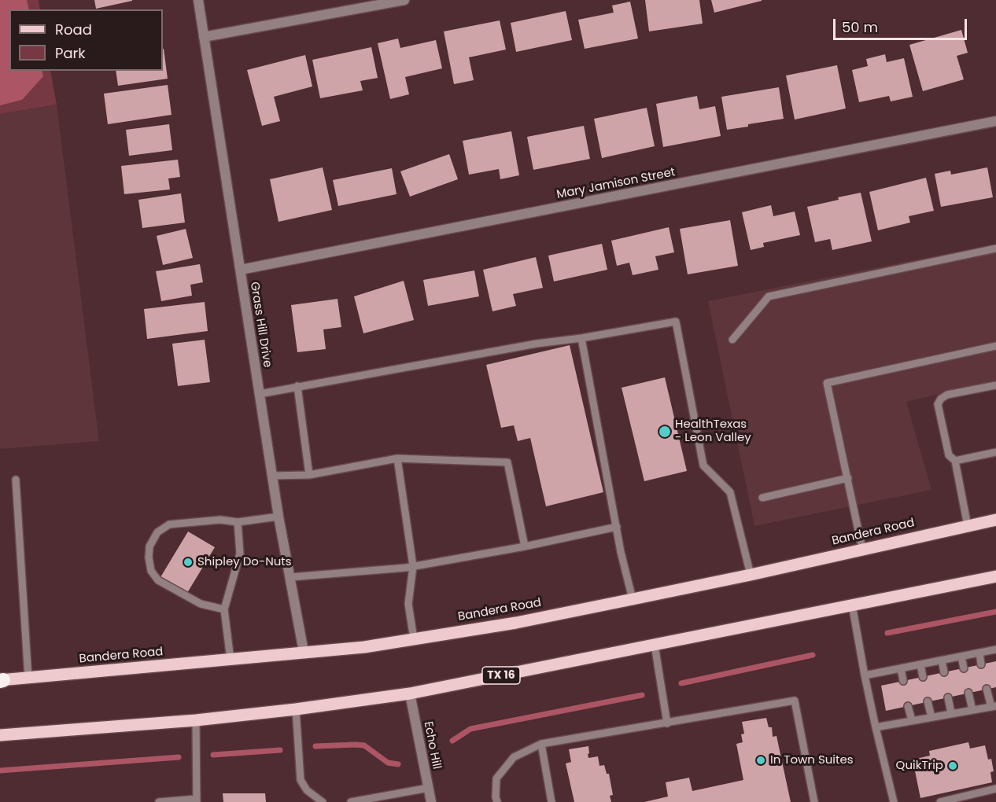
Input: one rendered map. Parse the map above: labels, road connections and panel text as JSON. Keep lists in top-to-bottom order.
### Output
{
  "streets": {
    "main road": ["Bandera Road", "TX 16"],
    "street": ["Mary Jamison Street", "Grass Hill Drive", "Echo Hill"]
  },
  "crossings": [
    ["Mary Jamison Street", "Grass Hill Drive"],
    ["Grass Hill Drive", "Bandera Road"],
    ["TX 16", "Echo Hill"]
  ],
  "places": [
    "HealthTexas - Leon Valley",
    "Shipley Do-Nuts",
    "In Town Suites",
    "QuikTrip"
  ],
  "legend": ["Road", "Park"],
  "scale_bar": "50 m"
}
